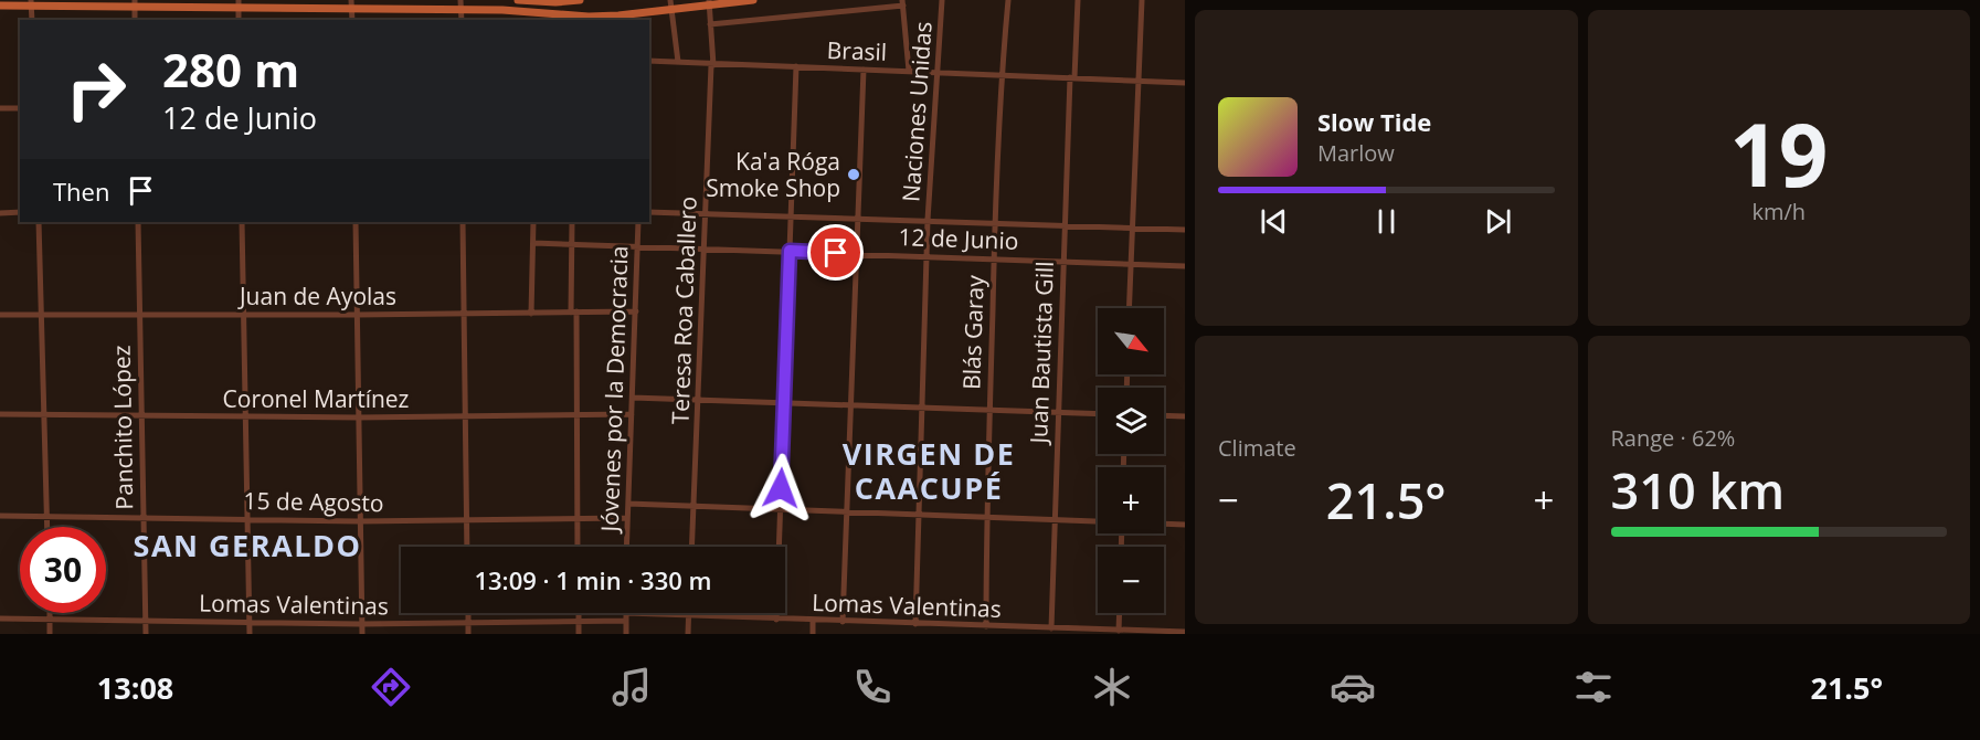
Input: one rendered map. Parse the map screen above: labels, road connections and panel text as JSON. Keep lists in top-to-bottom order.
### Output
{
  "streets": {
    "street": [
      "Brasil",
      "Naciones Unidas",
      "12 de Junio",
      "Juan de Ayolas",
      "Teresa Roa Caballero",
      "Blás Garay",
      "Juan Bautista Gill",
      "Jóvenes por la Democracia",
      "Coronel Martínez",
      "Panchito López",
      "15 de Agosto",
      "Lomas Valentinas"
    ]
  },
  "crossings": [
    ["Brasil", "Naciones Unidas"],
    ["Brasil", "Teresa Roa Caballero"],
    ["Brasil", "Blás Garay"],
    ["Brasil", "Juan Bautista Gill"],
    ["Naciones Unidas", "12 de Junio"],
    ["Naciones Unidas", "Lomas Valentinas"],
    ["12 de Junio", "Teresa Roa Caballero"],
    ["12 de Junio", "Blás Garay"],
    ["12 de Junio", "Juan Bautista Gill"],
    ["12 de Junio", "Jóvenes por la Democracia"],
    ["Juan de Ayolas", "Jóvenes por la Democracia"],
    ["Juan de Ayolas", "Panchito López"],
    ["Blás Garay", "Lomas Valentinas"],
    ["Juan Bautista Gill", "Lomas Valentinas"],
    ["Jóvenes por la Democracia", "Coronel Martínez"],
    ["Jóvenes por la Democracia", "15 de Agosto"],
    ["Coronel Martínez", "Panchito López"],
    ["Panchito López", "15 de Agosto"],
    ["Panchito López", "Lomas Valentinas"]
  ],
  "districts": ["VIRGEN DE CAACUPÉ", "SAN GERALDO"],
  "places": ["Ka'a Róga Smoke Shop"],
  "north": "bottom right",
  "page": {
    "tile": [
      ["19", "km/h"],
      "Climate",
      ["Range · 62%", "310 km"]
    ],
    "turn": ["280 m", "12 de Junio"],
    "song": ["Slow Tide", "Marlow"],
    "then": "Then",
    "map_buttons": ["+", "−"],
    "heat": ["−", "21.5°", "+"],
    "limit": "30",
    "trip": "13:09 · 1 min · 330 m",
    "tabs": ["13:08", "21.5°"]
  }
}
